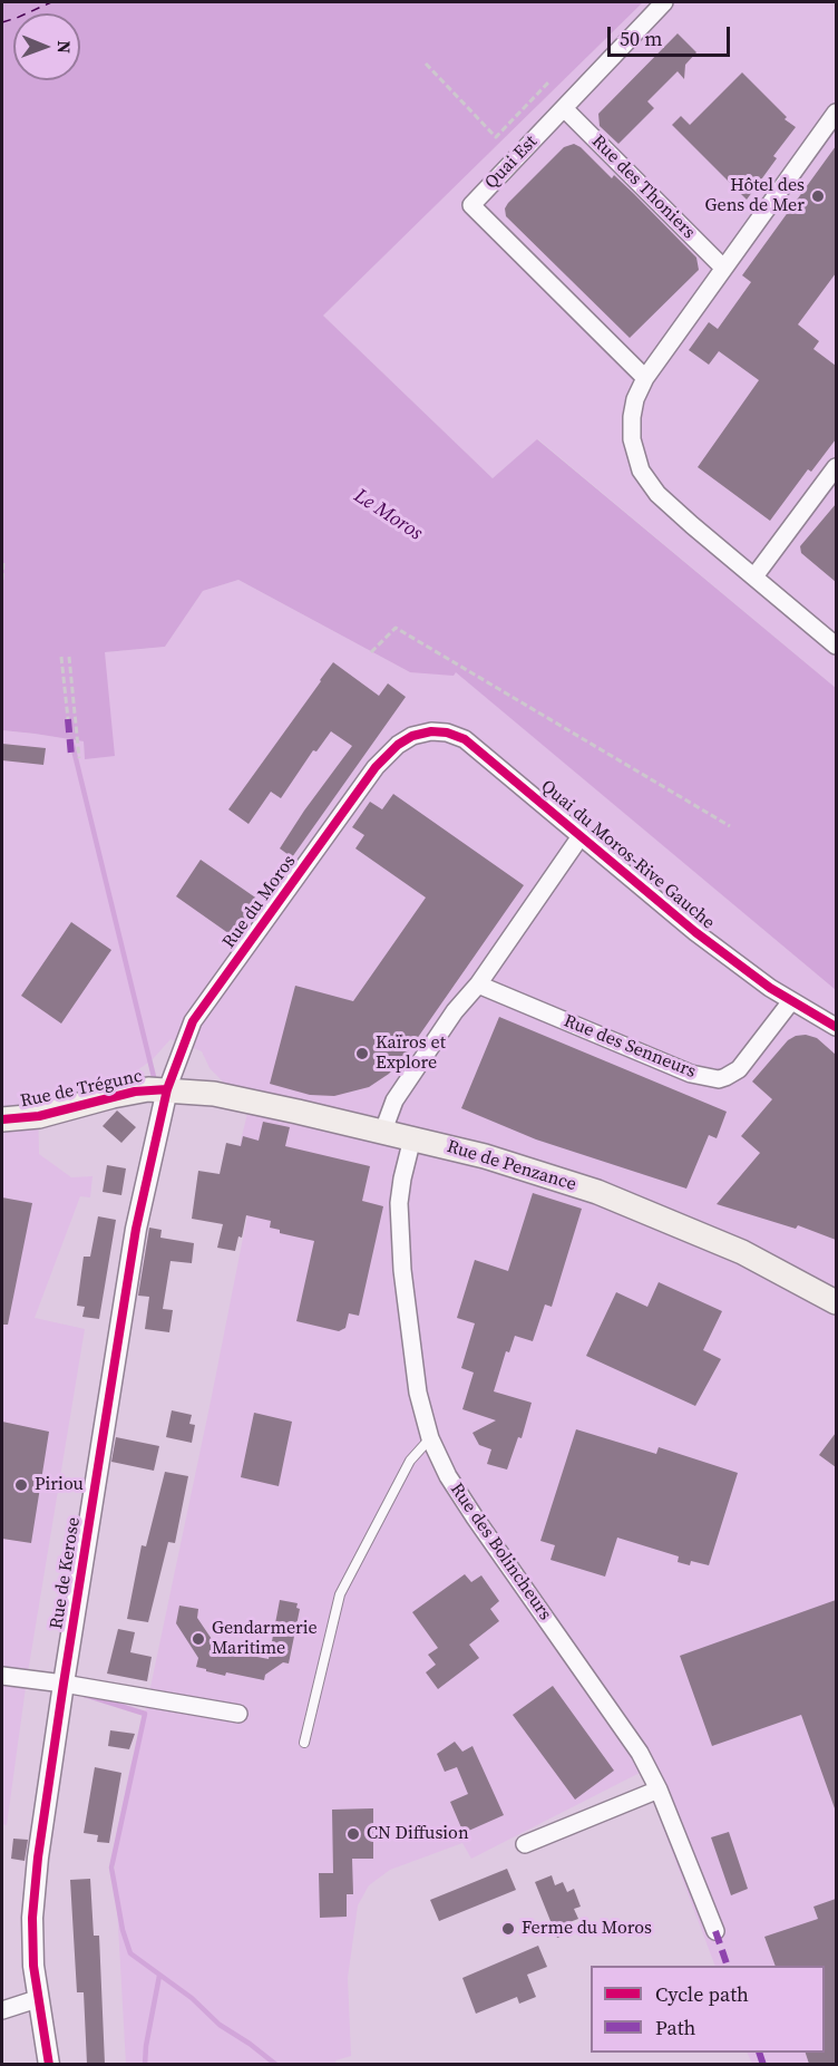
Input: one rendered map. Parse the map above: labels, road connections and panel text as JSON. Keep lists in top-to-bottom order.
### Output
{
  "streets": {
    "main road": ["Rue de Trégunc", "Rue de Penzance"],
    "street": [
      "Quai Est",
      "Rue des Thoniers",
      "Quai du Moros-Rive Gauche",
      "Rue du Moros",
      "Rue des Senneurs",
      "Rue des Bolincheurs",
      "Rue de Kerose"
    ]
  },
  "crossings": [
    ["Quai Est", "Rue des Thoniers"],
    ["Quai du Moros-Rive Gauche", "Rue du Moros"],
    ["Quai du Moros-Rive Gauche", "Rue des Senneurs"],
    ["Rue du Moros", "Rue de Trégunc"],
    ["Rue du Moros", "Rue de Penzance"],
    ["Rue du Moros", "Rue de Kerose"],
    ["Rue de Trégunc", "Rue de Penzance"],
    ["Rue de Trégunc", "Rue de Kerose"],
    ["Rue de Penzance", "Rue des Bolincheurs"],
    ["Rue de Penzance", "Rue de Kerose"]
  ],
  "water": ["Le Moros"],
  "places": [
    "Hôtel des Gens de Mer",
    "Kaïros et Explore",
    "Piriou",
    "Gendarmerie Maritime",
    "CN Diffusion",
    "Ferme du Moros"
  ],
  "legend": ["Cycle path", "Path"],
  "scale_bar": "50 m",
  "north": "right"
}
